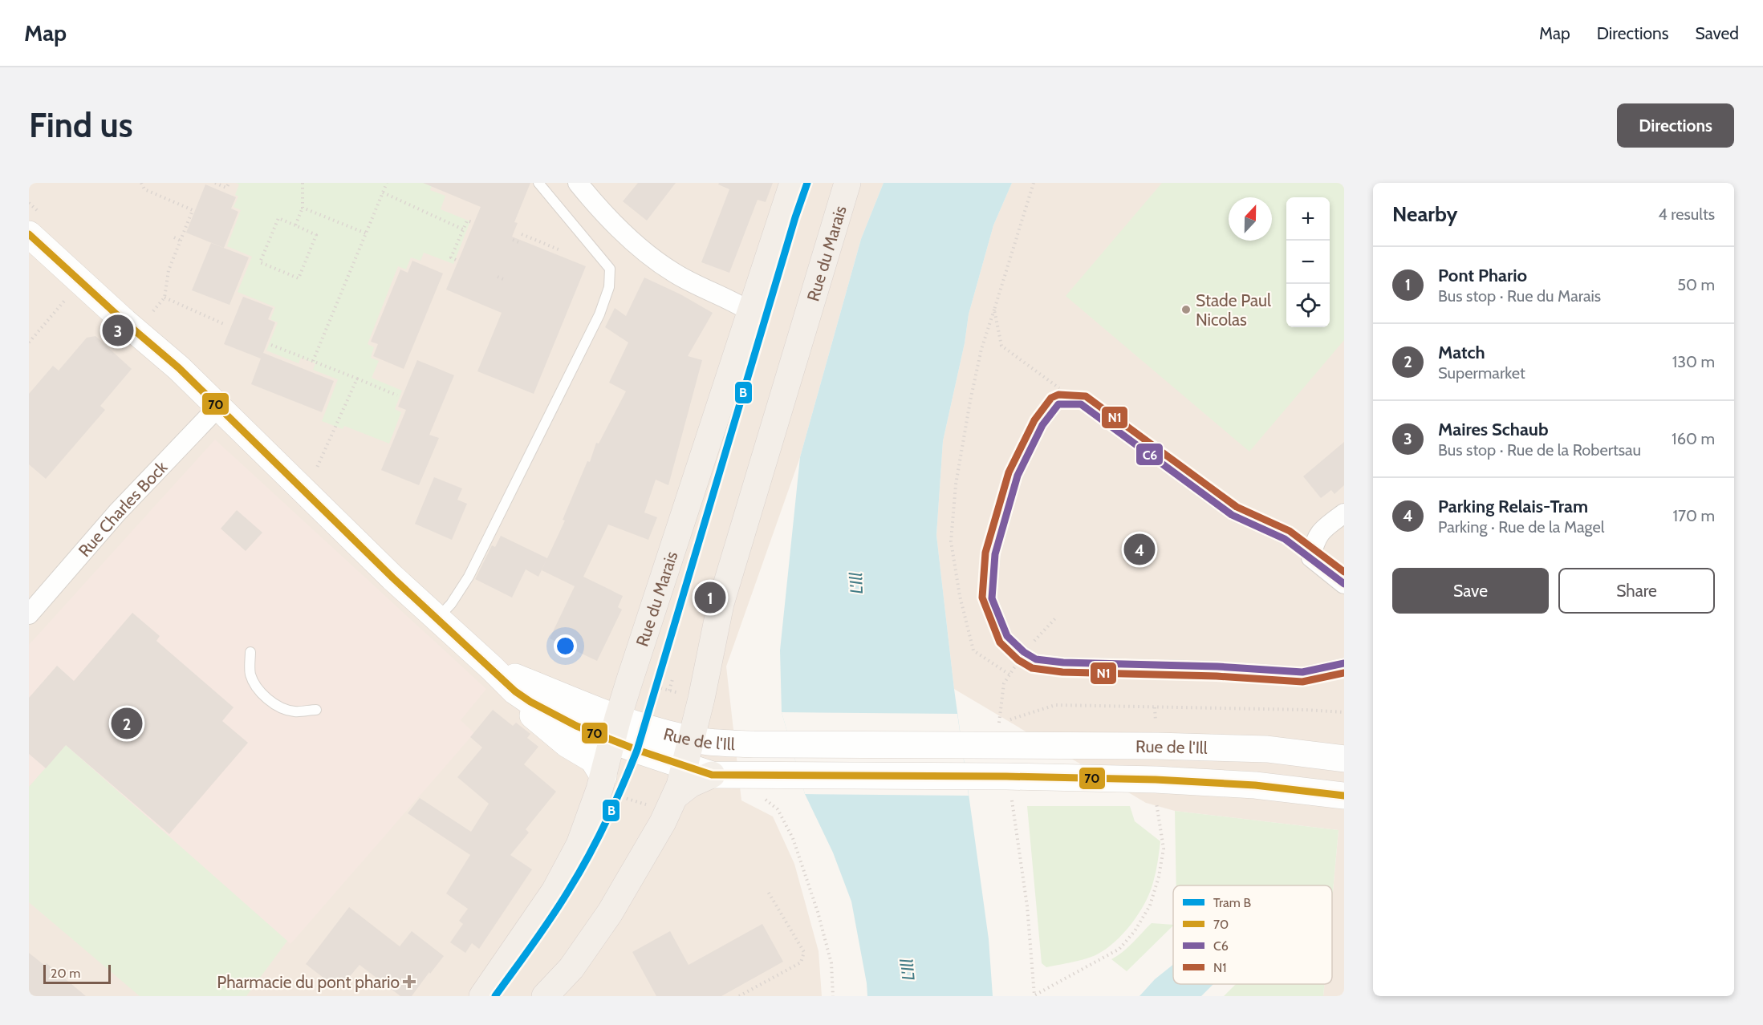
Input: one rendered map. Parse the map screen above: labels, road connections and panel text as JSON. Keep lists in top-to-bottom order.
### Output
{
  "streets": {
    "main road": ["Rue du Marais", "Rue de l'Ill"],
    "street": ["Rue Charles Bock"]
  },
  "crossings": [
    ["Rue du Marais", "Rue de l'Ill"]
  ],
  "water": ["L'Ill"],
  "places": {
    "other": ["Stade Paul Nicolas"],
    "health": ["Pharmacie du pont phario"]
  },
  "lines": [
    "tram line B",
    "transit line 70",
    "transit line N1",
    "transit line C6"
  ],
  "legend": [
    "Tram B",
    "70",
    "C6",
    "N1"
  ],
  "scale_bar": "20 m",
  "north": "top",
  "page": {
    "header": "Map",
    "nav": ["Map", "Directions", "Saved"],
    "buttons": [
      "Directions",
      ["Save", "Share"]
    ],
    "title": "Find us",
    "heading": ["Nearby", "4 results"],
    "map_buttons": ["+", "−"],
    "list": [
      {
        "mark": "1",
        "name": "Pont Phario",
        "note": "Bus stop · Rue du Marais",
        "value": "50 m"
      },
      {
        "mark": "2",
        "name": "Match",
        "note": "Supermarket",
        "value": "130 m"
      },
      {
        "mark": "3",
        "name": "Maires Schaub",
        "note": "Bus stop · Rue de la Robertsau",
        "value": "160 m"
      },
      {
        "mark": "4",
        "name": "Parking Relais-Tram",
        "note": "Parking · Rue de la Magel",
        "value": "170 m"
      }
    ],
    "pins": [
      "3",
      "4",
      "1",
      "2"
    ],
    "scale": "20 m"
  }
}
